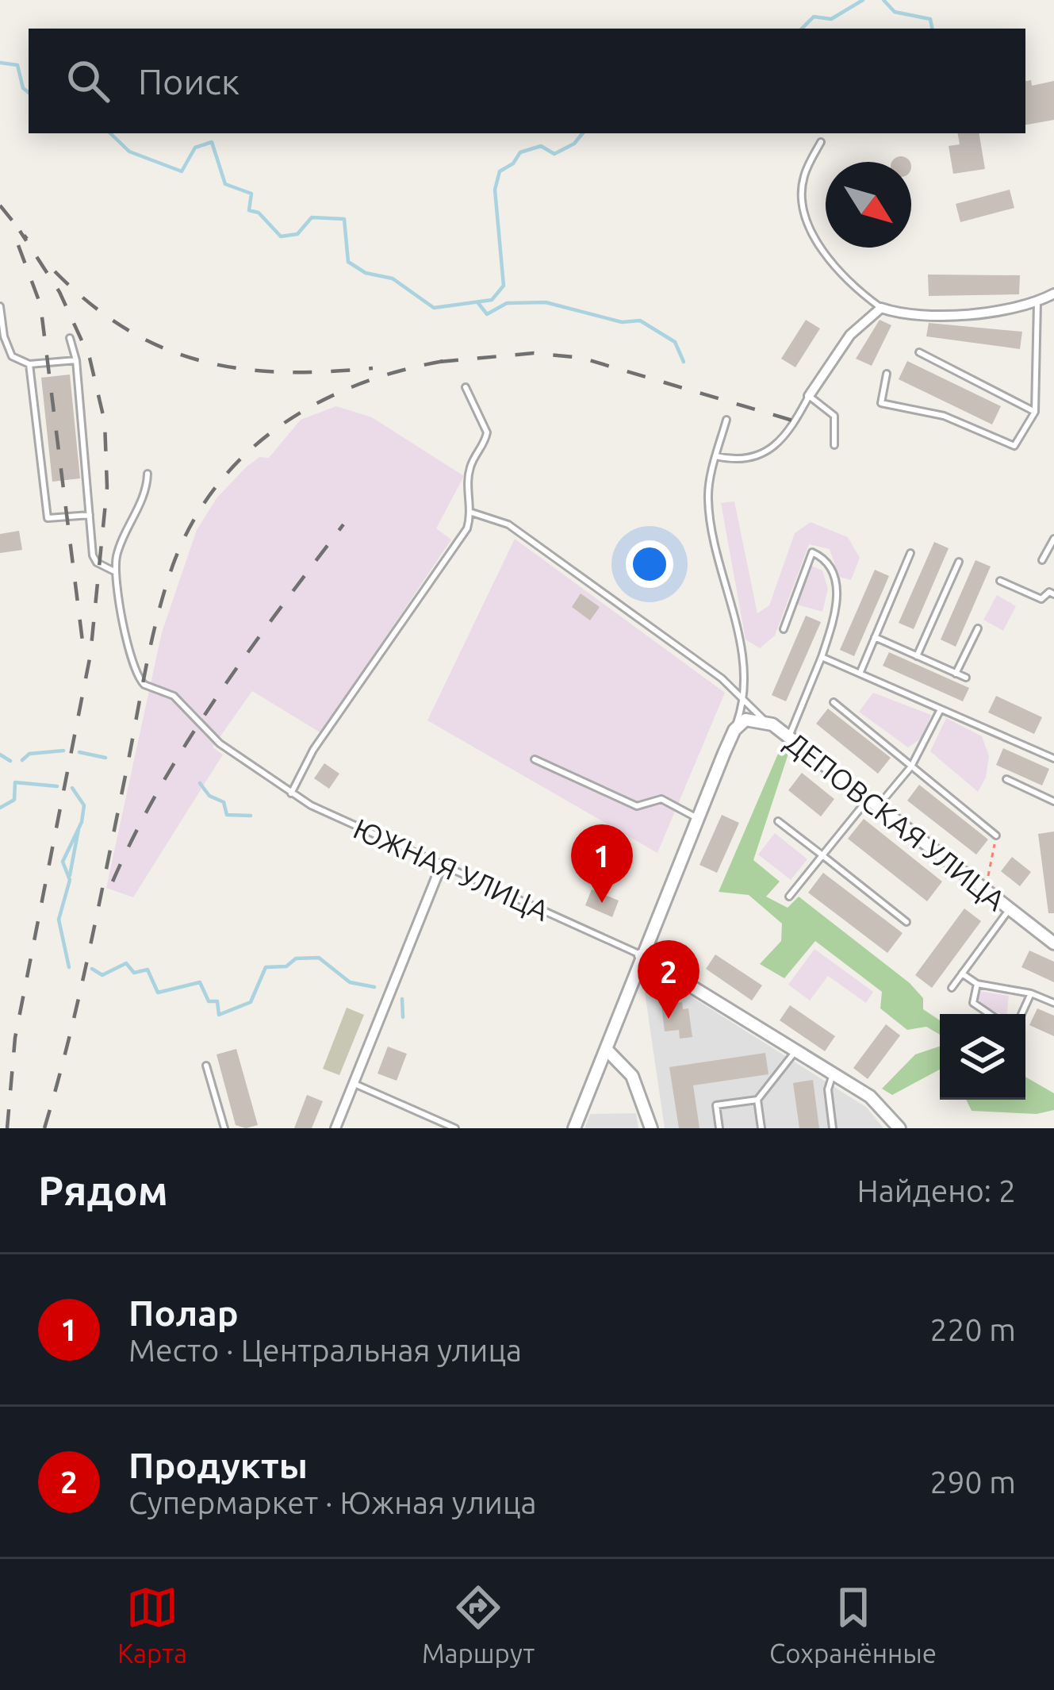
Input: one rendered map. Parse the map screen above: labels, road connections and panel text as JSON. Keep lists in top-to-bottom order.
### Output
{
  "streets": {
    "street": ["ДЕПОВСКАЯ УЛИЦА", "ЮЖНАЯ УЛИЦА"]
  },
  "north": "bottom right",
  "page": {
    "search": "Поиск",
    "pins": ["1", "2"],
    "heading": ["Рядом", "Найдено: 2"],
    "list": [
      {
        "mark": "1",
        "name": "Полар",
        "note": "Место · Центральная улица",
        "value": "220 m"
      },
      {
        "mark": "2",
        "name": "Продукты",
        "note": "Супермаркет · Южная улица",
        "value": "290 m"
      }
    ],
    "nav": ["Карта", "Маршрут", "Сохранённые"]
  }
}
